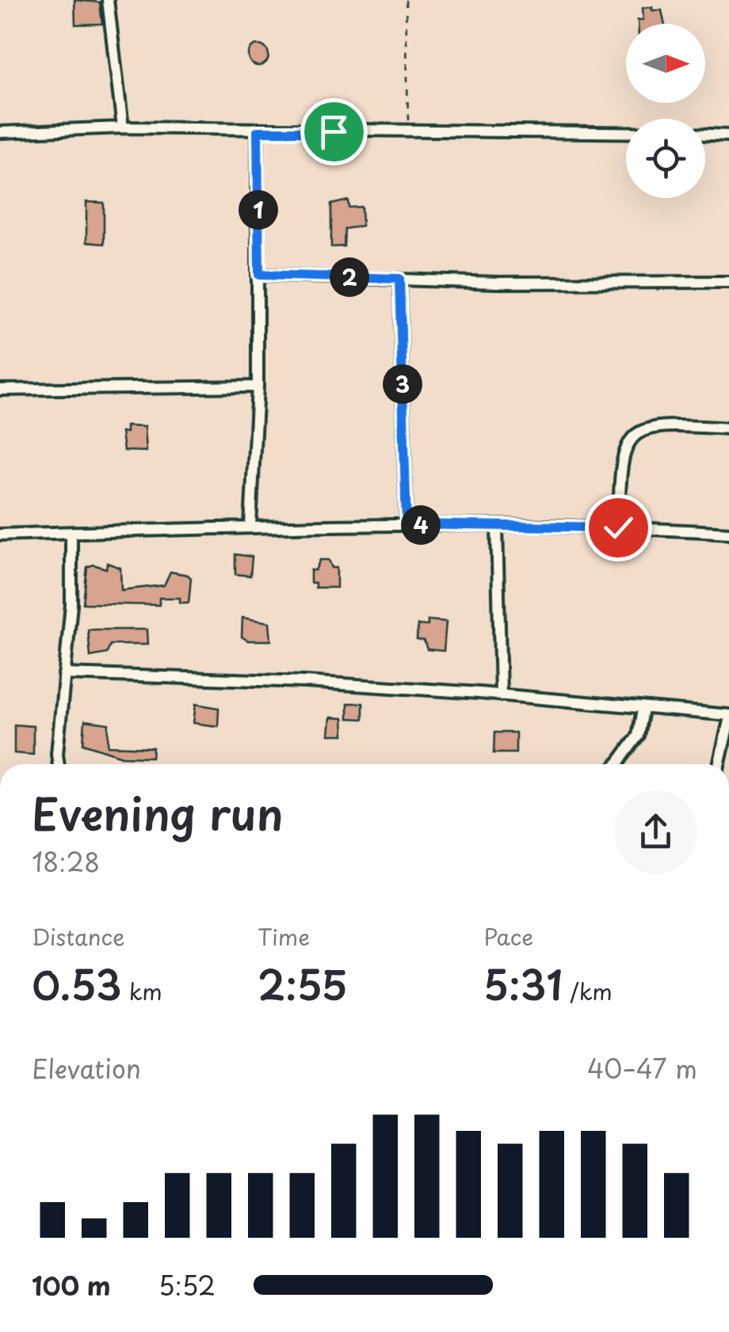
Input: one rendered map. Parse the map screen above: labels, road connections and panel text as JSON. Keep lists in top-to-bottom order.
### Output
{
  "north": "right",
  "page": {
    "pins": [
      "1",
      "2",
      "3",
      "4"
    ],
    "heading": ["Evening run", "18:28"],
    "stats": [
      ["Distance", "0.53 km"],
      ["Time", "2:55"],
      ["Pace", "5:31 /km"]
    ],
    "chart": ["Elevation", "40–47 m"],
    "list": [
      {
        "name": "100 m",
        "note": "5:52"
      }
    ]
  }
}
